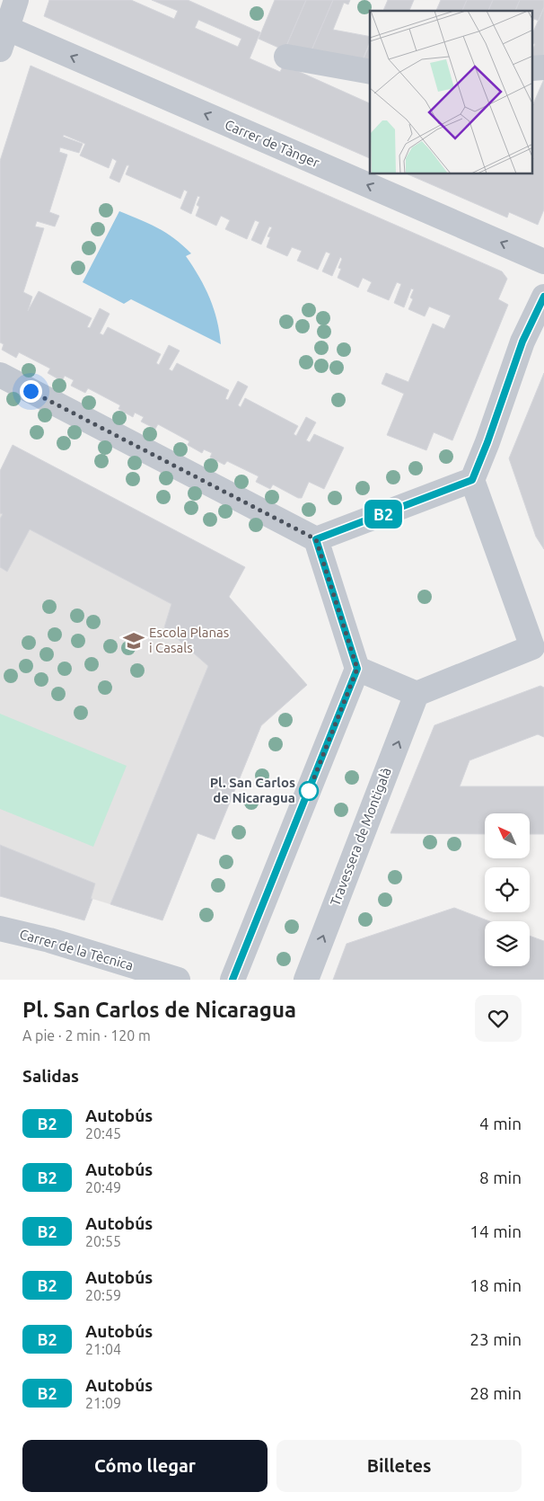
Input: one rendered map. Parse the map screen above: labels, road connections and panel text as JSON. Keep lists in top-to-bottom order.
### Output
{
  "streets": {
    "street": ["Carrer de Tànger", "Travessera de Montigalà", "Carrer de la Tècnica"]
  },
  "one_way": ["Carrer de Tànger"],
  "places": {
    "school or university": ["Escola Planas i Casals"],
    "other": ["Pl. San Carlos de Nicaragua"]
  },
  "lines": ["bus line B2"],
  "north": "top left",
  "page": {
    "on_map": "B2",
    "heading": [
      ["Pl. San Carlos de Nicaragua", "A pie · 2 min · 120 m"],
      "Salidas"
    ],
    "list": [
      {
        "mark": "B2",
        "name": "Autobús",
        "note": "20:45",
        "value": "4 min"
      },
      {
        "mark": "B2",
        "name": "Autobús",
        "note": "20:49",
        "value": "8 min"
      },
      {
        "mark": "B2",
        "name": "Autobús",
        "note": "20:55",
        "value": "14 min"
      },
      {
        "mark": "B2",
        "name": "Autobús",
        "note": "20:59",
        "value": "18 min"
      },
      {
        "mark": "B2",
        "name": "Autobús",
        "note": "21:04",
        "value": "23 min"
      },
      {
        "mark": "B2",
        "name": "Autobús",
        "note": "21:09",
        "value": "28 min"
      }
    ],
    "buttons": ["Cómo llegar", "Billetes"]
  }
}
